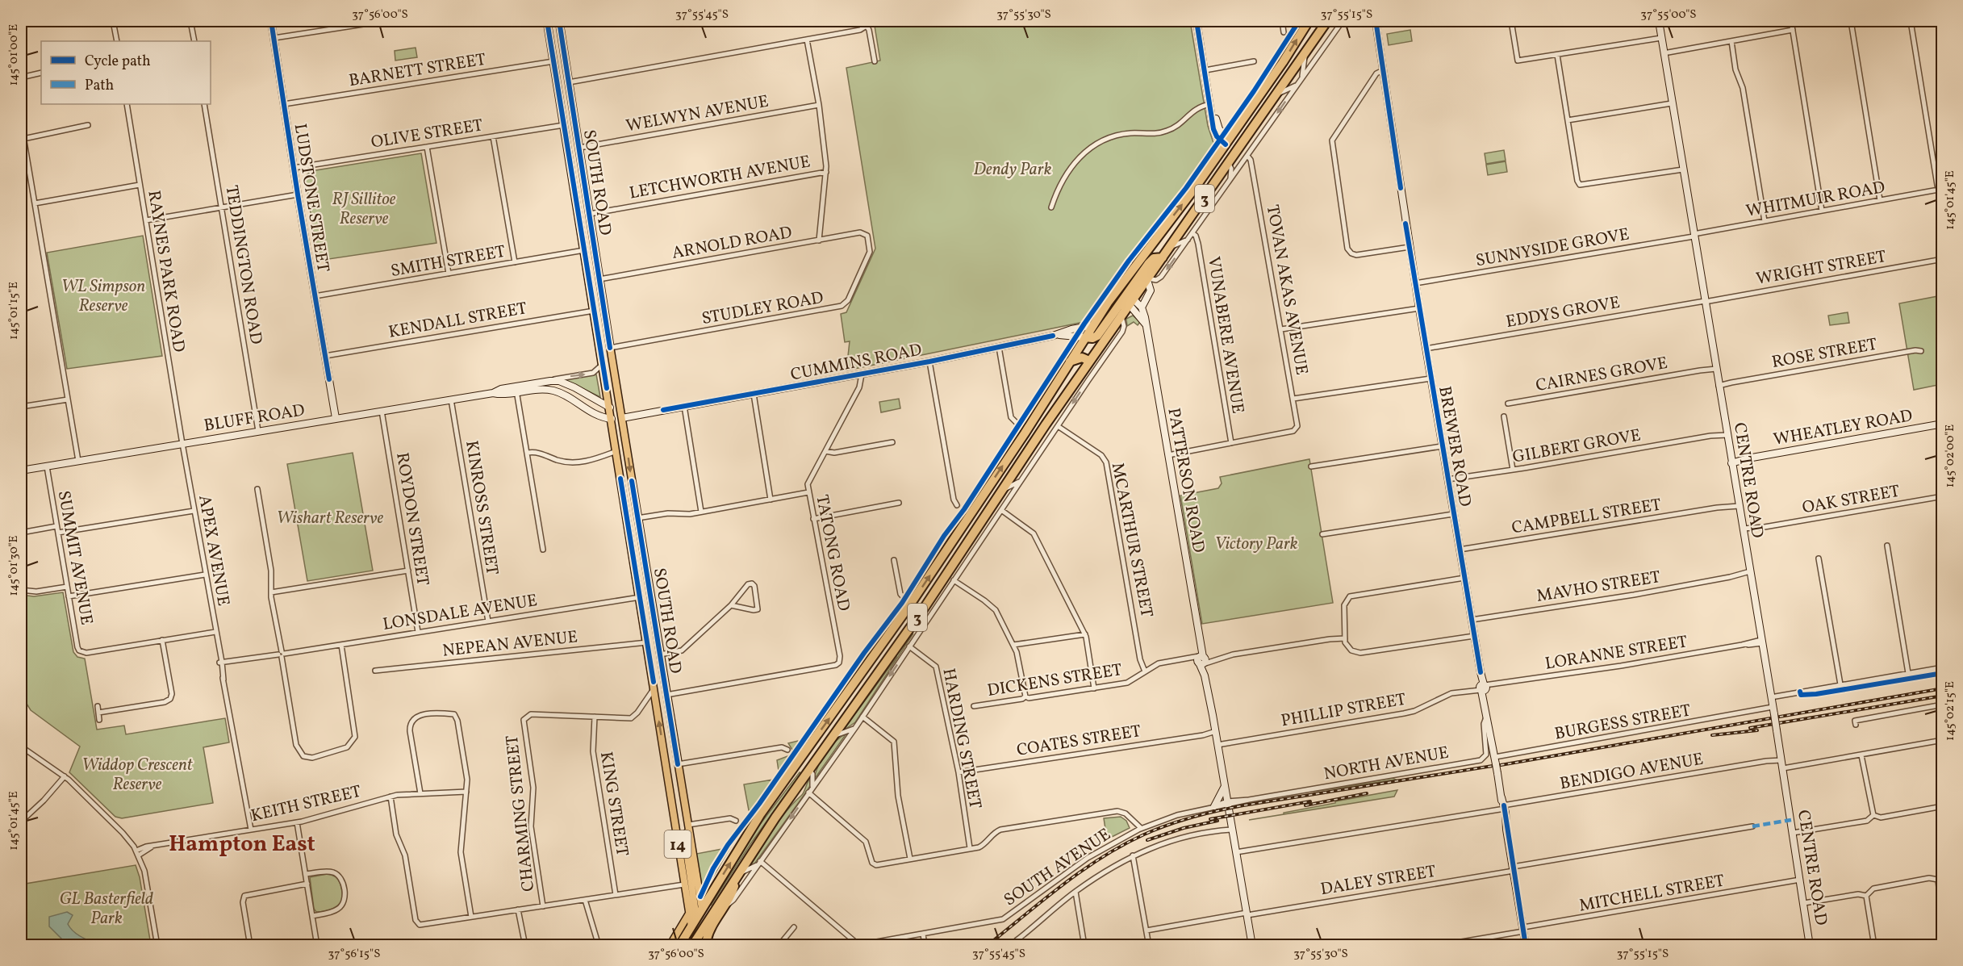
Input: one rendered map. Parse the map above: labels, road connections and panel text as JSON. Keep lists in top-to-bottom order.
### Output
{
  "streets": {
    "highway": ["SOUTH ROAD", "3", "14"],
    "street": [
      "BARNETT STREET",
      "WELWYN AVENUE",
      "OLIVE STREET",
      "LETCHWORTH AVENUE",
      "LUDSTONE STREET",
      "WHITMUIR ROAD",
      "ARNOLD ROAD",
      "SUNNYSIDE GROVE",
      "SMITH STREET",
      "TEDDINGTON ROAD",
      "WRIGHT STREET",
      "RAYNES PARK ROAD",
      "TOVAN AKAS AVENUE",
      "STUDLEY ROAD",
      "EDDYS GROVE",
      "KENDALL STREET",
      "VUNABERE AVENUE",
      "ROSE STREET",
      "CUMMINS ROAD",
      "CAIRNES GROVE",
      "BLUFF ROAD",
      "WHEATLEY ROAD",
      "GILBERT GROVE",
      "BREWER ROAD",
      "PATTERSON ROAD",
      "CENTRE ROAD",
      "OAK STREET",
      "KINROSS STREET",
      "CAMPBELL STREET",
      "ROYDON STREET",
      "MCARTHUR STREET",
      "APEX AVENUE",
      "TATONG ROAD",
      "SUMMIT AVENUE",
      "MAVHO STREET",
      "LONSDALE AVENUE",
      "NEPEAN AVENUE",
      "LORANNE STREET",
      "DICKENS STREET",
      "PHILLIP STREET",
      "BURGESS STREET",
      "HARDING STREET",
      "COATES STREET",
      "NORTH AVENUE",
      "BENDIGO AVENUE",
      "KEITH STREET",
      "KING STREET",
      "CHARMING STREET",
      "SOUTH AVENUE",
      "DALEY STREET",
      "MITCHELL STREET"
    ]
  },
  "crossings": [
    ["BARNETT STREET", "SOUTH ROAD"],
    ["BARNETT STREET", "LUDSTONE STREET"],
    ["WELWYN AVENUE", "SOUTH ROAD"],
    ["OLIVE STREET", "SOUTH ROAD"],
    ["OLIVE STREET", "LUDSTONE STREET"],
    ["LETCHWORTH AVENUE", "SOUTH ROAD"],
    ["SOUTH ROAD", "3"],
    ["SOUTH ROAD", "ARNOLD ROAD"],
    ["SOUTH ROAD", "SMITH STREET"],
    ["SOUTH ROAD", "STUDLEY ROAD"],
    ["SOUTH ROAD", "KENDALL STREET"],
    ["SOUTH ROAD", "CUMMINS ROAD"],
    ["SOUTH ROAD", "BLUFF ROAD"],
    ["SOUTH ROAD", "TATONG ROAD"],
    ["SOUTH ROAD", "LONSDALE AVENUE"],
    ["SOUTH ROAD", "NEPEAN AVENUE"],
    ["SOUTH ROAD", "CHARMING STREET"],
    ["LUDSTONE STREET", "SMITH STREET"],
    ["LUDSTONE STREET", "KENDALL STREET"],
    ["LUDSTONE STREET", "BLUFF ROAD"],
    ["3", "CUMMINS ROAD"],
    ["3", "PATTERSON ROAD"],
    ["WHITMUIR ROAD", "SUNNYSIDE GROVE"],
    ["WHITMUIR ROAD", "CENTRE ROAD"],
    ["ARNOLD ROAD", "STUDLEY ROAD"],
    ["SUNNYSIDE GROVE", "BREWER ROAD"],
    ["SUNNYSIDE GROVE", "CENTRE ROAD"],
    ["TEDDINGTON ROAD", "BLUFF ROAD"],
    ["WRIGHT STREET", "EDDYS GROVE"],
    ["WRIGHT STREET", "CENTRE ROAD"],
    ["RAYNES PARK ROAD", "BLUFF ROAD"],
    ["RAYNES PARK ROAD", "APEX AVENUE"],
    ["TOVAN AKAS AVENUE", "VUNABERE AVENUE"],
    ["EDDYS GROVE", "BREWER ROAD"],
    ["EDDYS GROVE", "CENTRE ROAD"],
    ["ROSE STREET", "CENTRE ROAD"],
    ["CUMMINS ROAD", "TATONG ROAD"],
    ["CAIRNES GROVE", "CENTRE ROAD"],
    ["BLUFF ROAD", "KINROSS STREET"],
    ["BLUFF ROAD", "ROYDON STREET"],
    ["BLUFF ROAD", "APEX AVENUE"],
    ["BLUFF ROAD", "SUMMIT AVENUE"],
    ["WHEATLEY ROAD", "CENTRE ROAD"],
    ["GILBERT GROVE", "BREWER ROAD"],
    ["GILBERT GROVE", "CENTRE ROAD"],
    ["BREWER ROAD", "CAMPBELL STREET"],
    ["BREWER ROAD", "MAVHO STREET"],
    ["BREWER ROAD", "LORANNE STREET"],
    ["BREWER ROAD", "PHILLIP STREET"],
    ["BREWER ROAD", "BURGESS STREET"],
    ["BREWER ROAD", "NORTH AVENUE"],
    ["BREWER ROAD", "BENDIGO AVENUE"],
    ["BREWER ROAD", "DALEY STREET"],
    ["BREWER ROAD", "MITCHELL STREET"],
    ["PATTERSON ROAD", "DICKENS STREET"],
    ["PATTERSON ROAD", "PHILLIP STREET"],
    ["PATTERSON ROAD", "COATES STREET"],
    ["PATTERSON ROAD", "NORTH AVENUE"],
    ["PATTERSON ROAD", "BENDIGO AVENUE"],
    ["PATTERSON ROAD", "DALEY STREET"],
    ["CENTRE ROAD", "OAK STREET"],
    ["CENTRE ROAD", "CAMPBELL STREET"],
    ["CENTRE ROAD", "MAVHO STREET"],
    ["CENTRE ROAD", "LORANNE STREET"],
    ["CENTRE ROAD", "BURGESS STREET"],
    ["CENTRE ROAD", "BENDIGO AVENUE"],
    ["CENTRE ROAD", "MITCHELL STREET"],
    ["KINROSS STREET", "LONSDALE AVENUE"],
    ["ROYDON STREET", "LONSDALE AVENUE"],
    ["MCARTHUR STREET", "DICKENS STREET"],
    ["APEX AVENUE", "LONSDALE AVENUE"],
    ["APEX AVENUE", "KEITH STREET"],
    ["LORANNE STREET", "PHILLIP STREET"],
    ["HARDING STREET", "COATES STREET"],
    ["NORTH AVENUE", "SOUTH AVENUE"],
    ["KING STREET", "CHARMING STREET"]
  ],
  "districts": ["Hampton East"],
  "parks": [
    "Dendy Park",
    "RJ Sillitoe Reserve",
    "WL Simpson Reserve",
    "Wishart Reserve",
    "Victory Park",
    "Widdop Crescent Reserve",
    "GL Basterfield Park"
  ],
  "legend": ["Cycle path", "Path"],
  "coordinates": [
    "37°56'00\"S",
    "37°55'45\"S",
    "37°55'30\"S",
    "37°55'15\"S",
    "37°55'00\"S",
    "145°01'00\"E",
    "145°01'45\"E",
    "145°01'15\"E",
    "145°02'00\"E",
    "145°01'30\"E",
    "145°02'15\"E",
    "37°56'15\"S"
  ]
}
